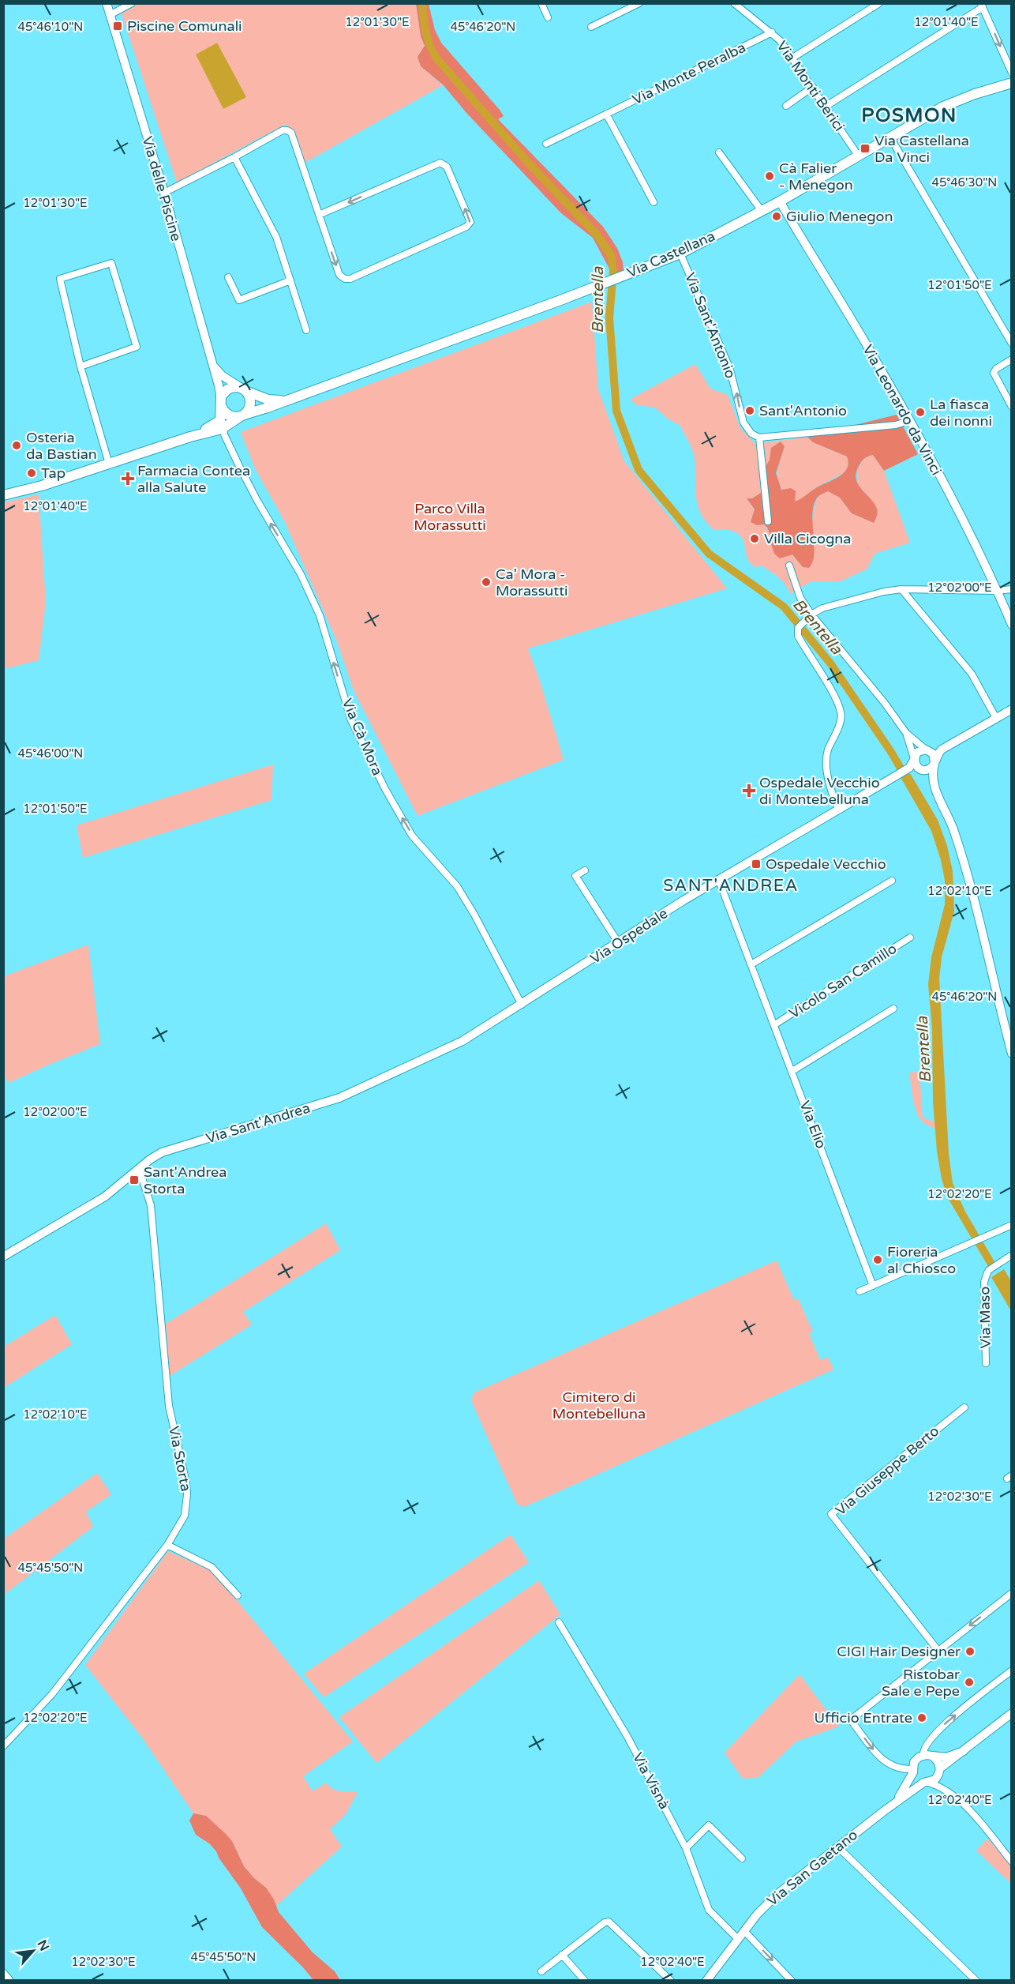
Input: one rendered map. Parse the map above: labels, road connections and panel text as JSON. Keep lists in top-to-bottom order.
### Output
{
  "streets": {
    "main road": ["Via Castellana"],
    "street": [
      "Via Monte Peralba",
      "Via Monti Berici",
      "Via delle Piscine",
      "Via Sant'Antonio",
      "Via Leonardo da Vinci",
      "Via Cà Mora",
      "Via Ospedale",
      "Vicolo San Camillo",
      "Via Sant'Andrea",
      "Via Elio",
      "Via Maso",
      "Via Storta",
      "Via Giuseppe Berto",
      "Via Visnà",
      "Via San Gaetano"
    ]
  },
  "crossings": [
    ["Via Monte Peralba", "Via Monti Berici"],
    ["Via Monti Berici", "Via Castellana"],
    ["Via delle Piscine", "Via Castellana"],
    ["Via Castellana", "Via Sant'Antonio"],
    ["Via Castellana", "Via Leonardo da Vinci"],
    ["Via Castellana", "Via Cà Mora"],
    ["Via Cà Mora", "Via Ospedale"],
    ["Via Cà Mora", "Via Sant'Andrea"],
    ["Via Ospedale", "Via Sant'Andrea"],
    ["Via Ospedale", "Via Elio"],
    ["Vicolo San Camillo", "Via Elio"],
    ["Via Sant'Andrea", "Via Storta"],
    ["Via Visnà", "Via San Gaetano"]
  ],
  "one_way": ["Via Sant'Antonio", "Via Cà Mora"],
  "districts": ["POSMON", "SANT'ANDREA"],
  "water": ["Brentella"],
  "parks": ["Parco Villa Morassutti", "Cimitero di Montebelluna"],
  "places": {
    "transit": [
      "Piscine Comunali",
      "Via Castellana Da Vinci",
      "Ospedale Vecchio",
      "Sant'Andrea Storta"
    ],
    "other": [
      "Cà Falier - Menegon",
      "Giulio Menegon",
      "Sant'Antonio",
      "La fiasca dei nonni",
      "Osteria da Bastian",
      "Tap",
      "Villa Cicogna",
      "Ca' Mora - Morassutti",
      "Fioreria al Chiosco",
      "CIGI Hair Designer",
      "Ristobar Sale e Pepe",
      "Ufficio Entrate"
    ],
    "health": ["Farmacia Contea alla Salute", "Ospedale Vecchio di Montebelluna"]
  },
  "north": "top right",
  "coordinates": [
    "12°01'30\"E",
    "12°01'40\"E",
    "45°46'10\"N",
    "45°46'20\"N",
    "45°46'30\"N",
    "12°01'50\"E",
    "12°02'00\"E",
    "45°46'00\"N",
    "12°02'10\"E",
    "12°02'20\"E",
    "12°02'30\"E",
    "45°45'50\"N",
    "12°02'40\"E"
  ]
}
